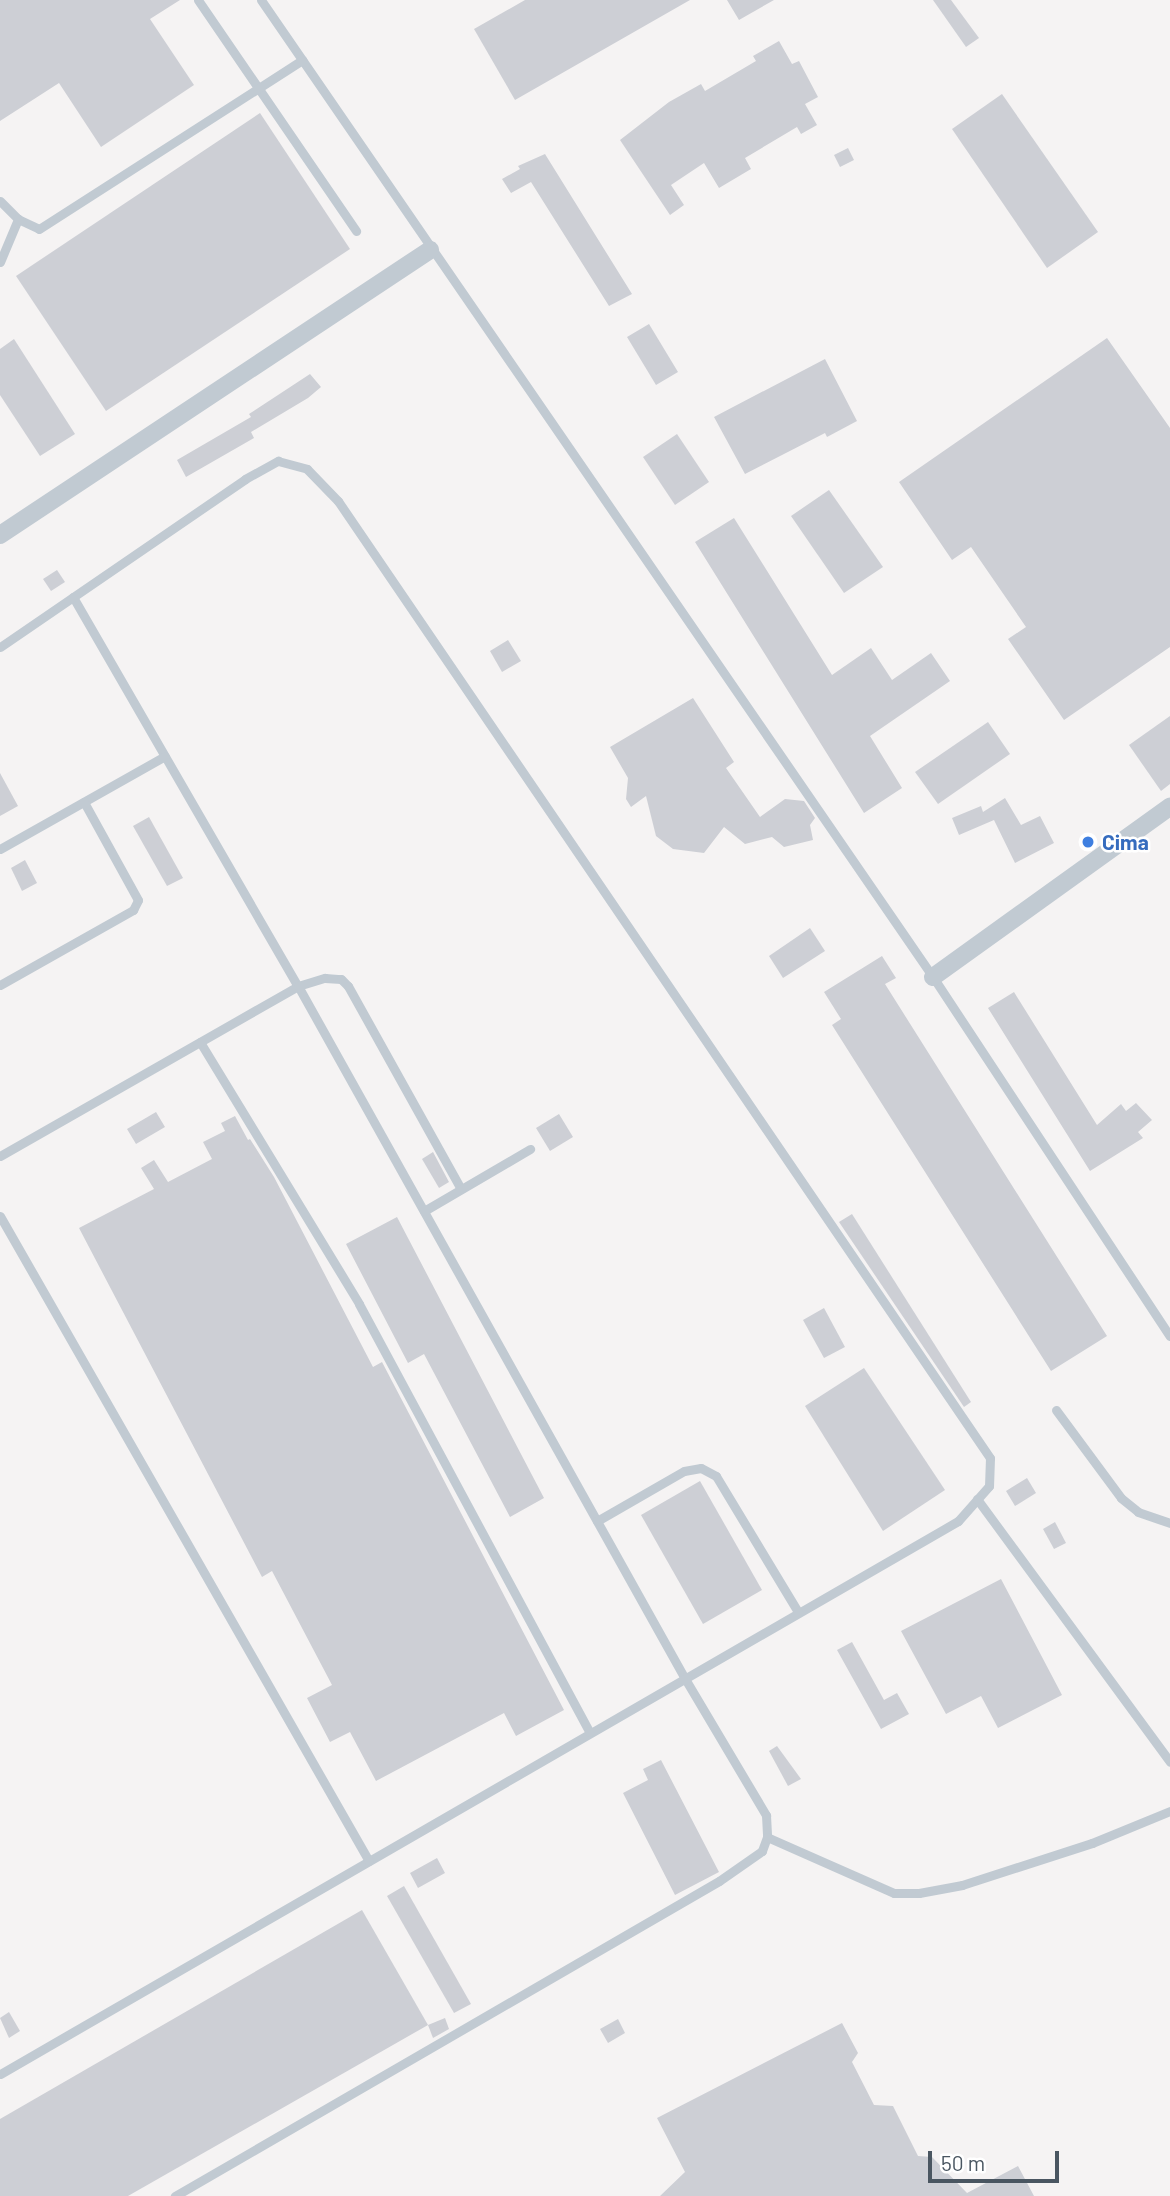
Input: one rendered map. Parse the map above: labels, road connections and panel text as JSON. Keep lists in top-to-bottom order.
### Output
{
  "places": ["Cima"],
  "scale_bar": "50 m"
}
